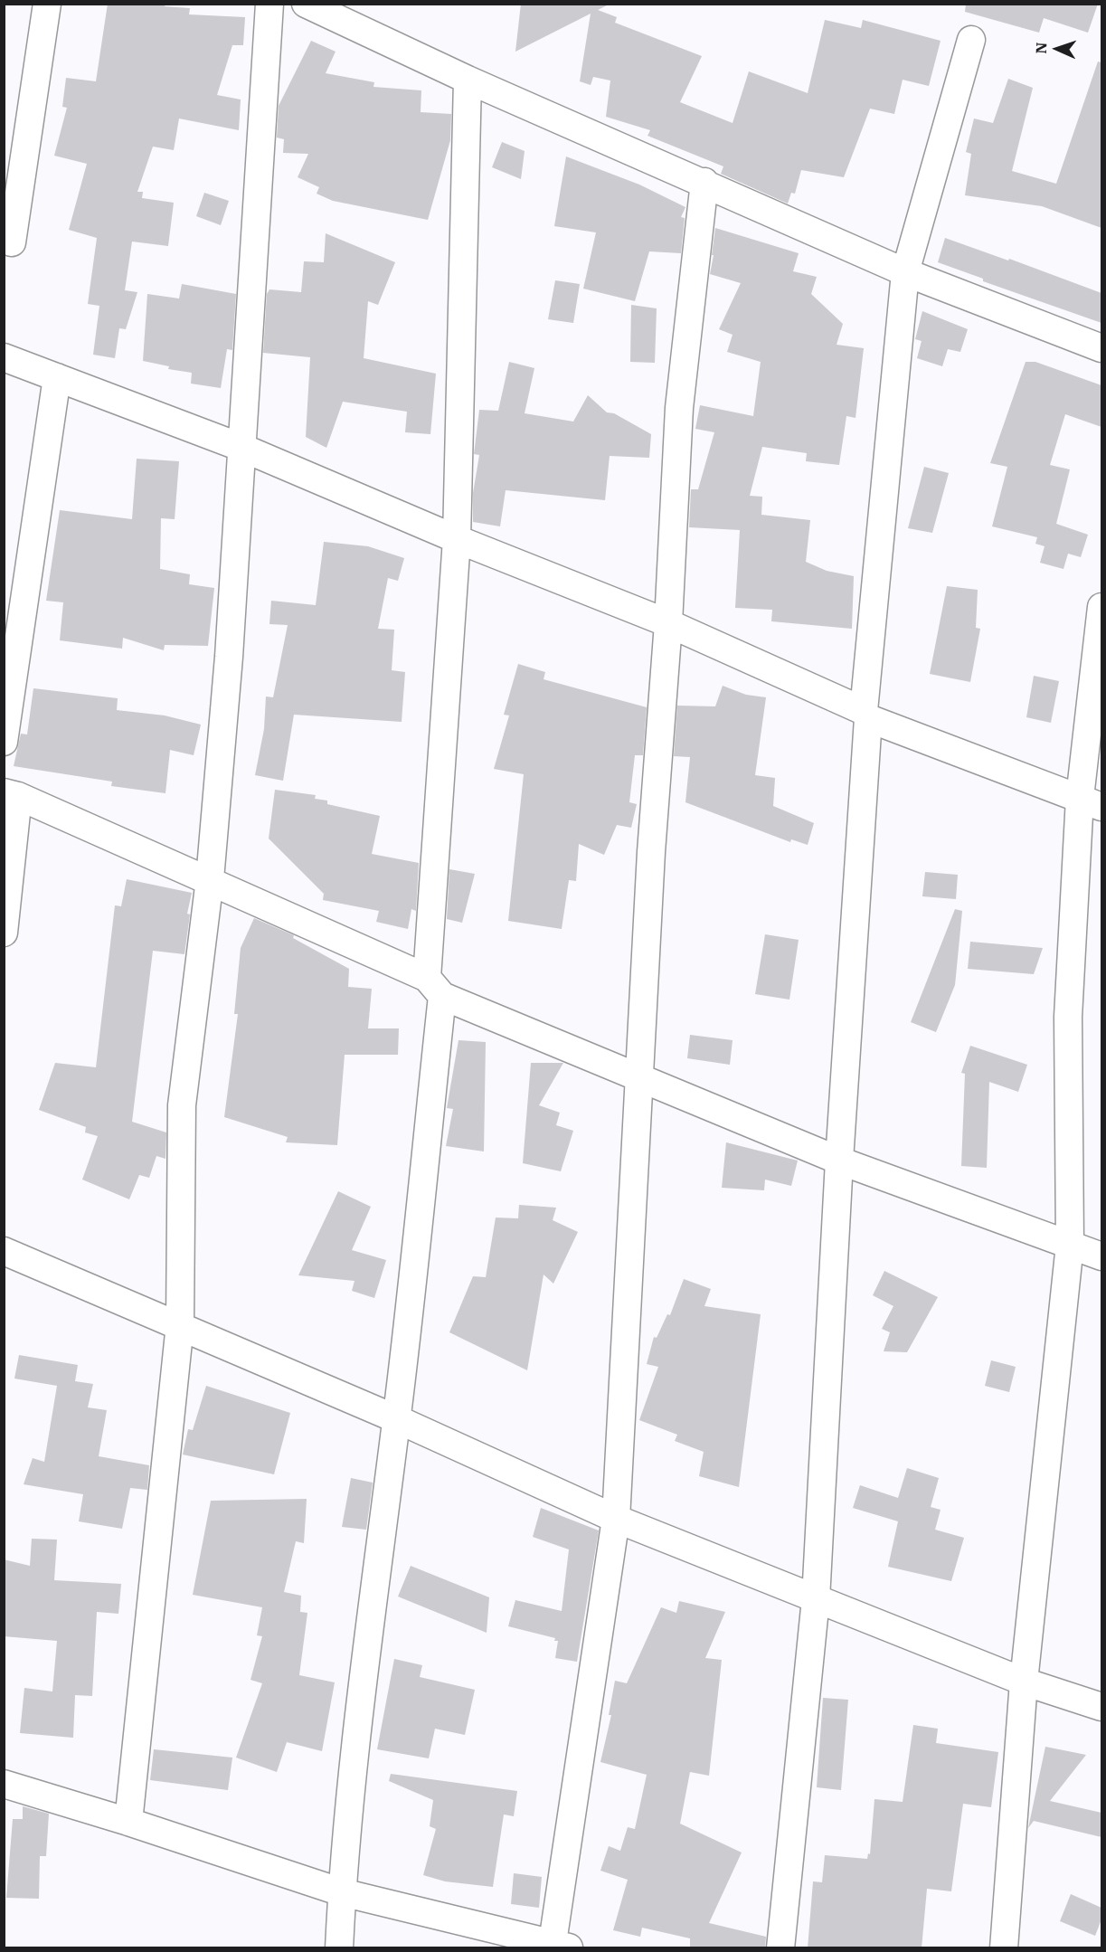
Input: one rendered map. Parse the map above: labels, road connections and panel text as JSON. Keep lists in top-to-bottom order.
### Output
{
  "north": "left"
}
